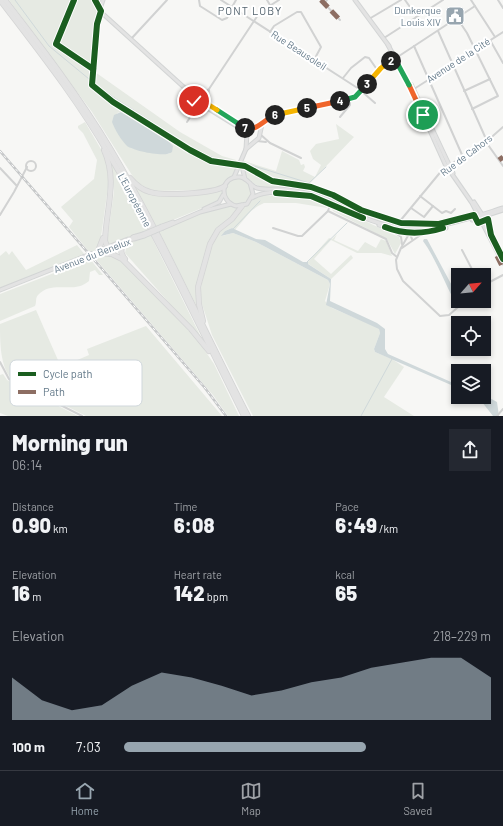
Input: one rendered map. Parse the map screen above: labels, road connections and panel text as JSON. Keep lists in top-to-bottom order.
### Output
{
  "streets": {
    "highway": ["L'Européenne"],
    "main road": ["Avenue du Benelux"],
    "street": ["Rue Beausoleil", "Avenue de la Cité", "Rue de Cahors"]
  },
  "districts": ["PONT LOBY"],
  "places": {
    "public building": ["Dunkerque Louis XIV"]
  },
  "legend": ["Cycle path", "Path"],
  "north": "top right",
  "page": {
    "pins": [
      "2",
      "3",
      "4",
      "5",
      "6",
      "7"
    ],
    "heading": ["Morning run", "06:14"],
    "stats": [
      ["Distance", "0.90 km"],
      ["Time", "6:08"],
      ["Pace", "6:49 /km"],
      ["Elevation", "16 m"],
      ["Heart rate", "142 bpm"],
      ["kcal", "65"]
    ],
    "chart": ["Elevation", "218–229 m"],
    "list": [
      {
        "name": "100 m",
        "note": "7:03"
      }
    ],
    "tabs": ["Home", "Map", "Saved"]
  }
}
